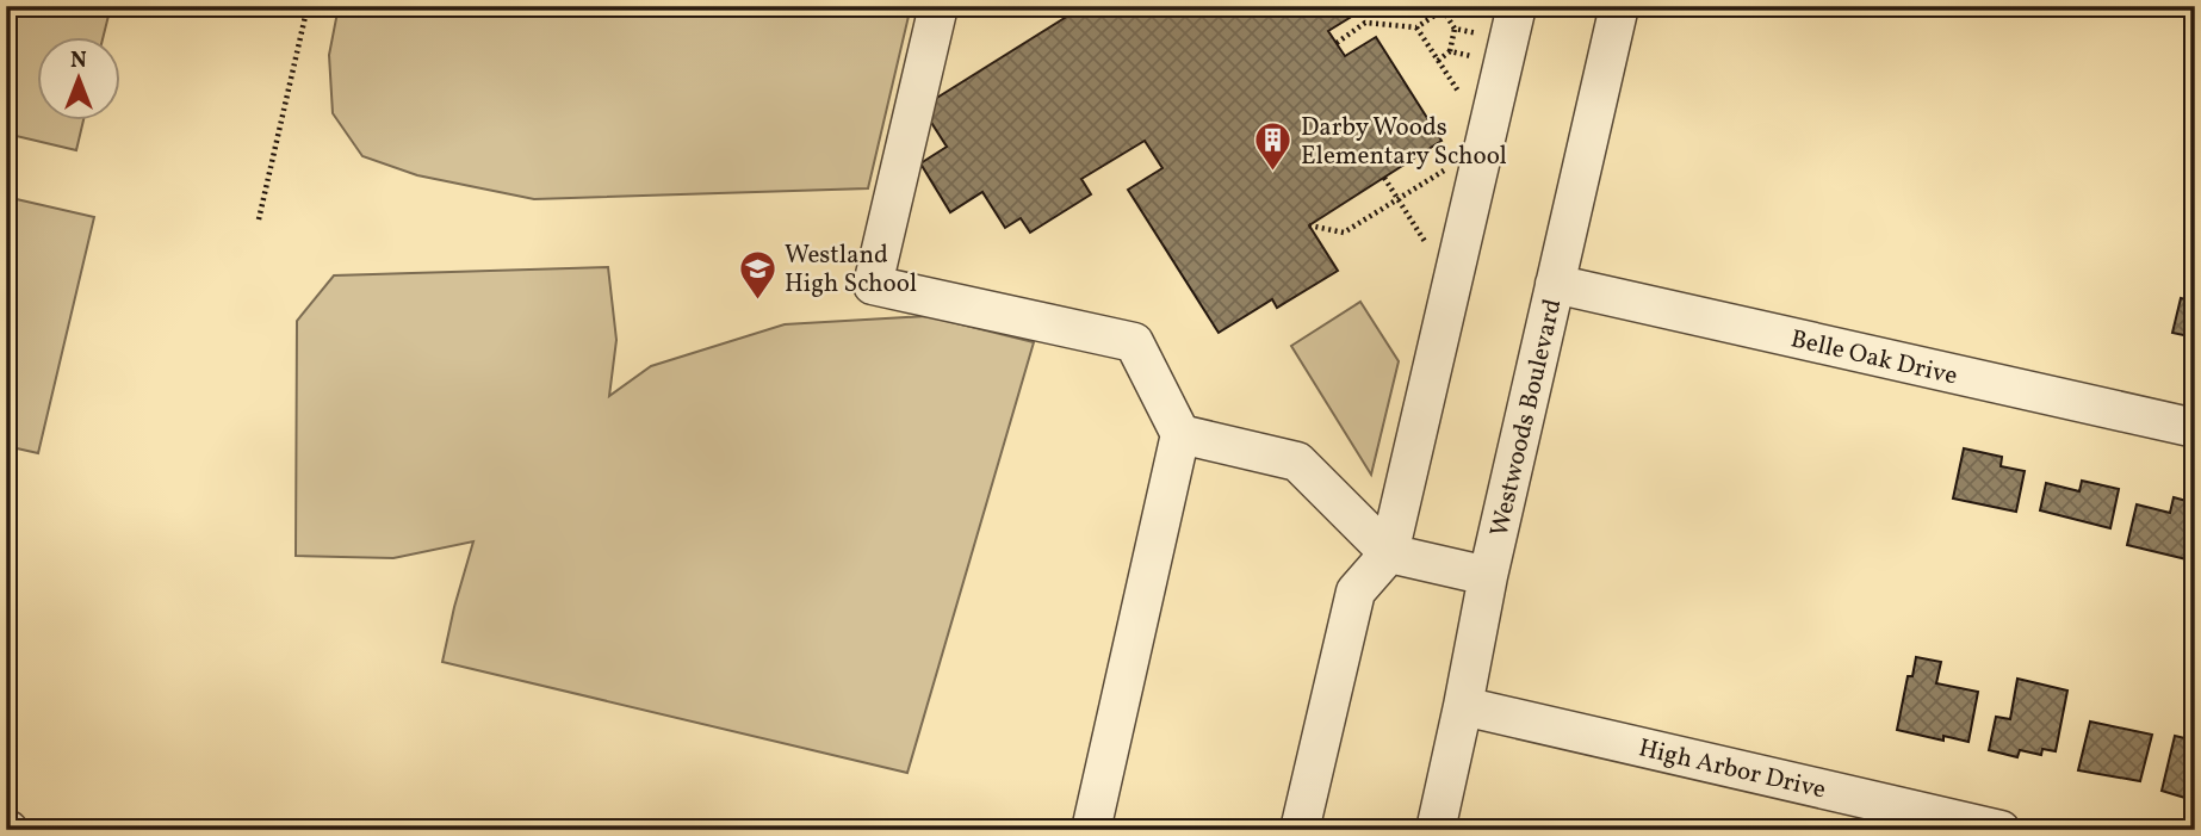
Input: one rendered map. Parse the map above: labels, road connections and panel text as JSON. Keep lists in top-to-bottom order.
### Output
{
  "streets": {
    "street": ["Belle Oak Drive", "Westwoods Boulevard", "High Arbor Drive"]
  },
  "crossings": [
    ["Belle Oak Drive", "Westwoods Boulevard"],
    ["Westwoods Boulevard", "High Arbor Drive"]
  ],
  "places": {
    "building": ["Darby Woods Elementary School"],
    "school or university": ["Westland High School"]
  },
  "north": "top"
}
